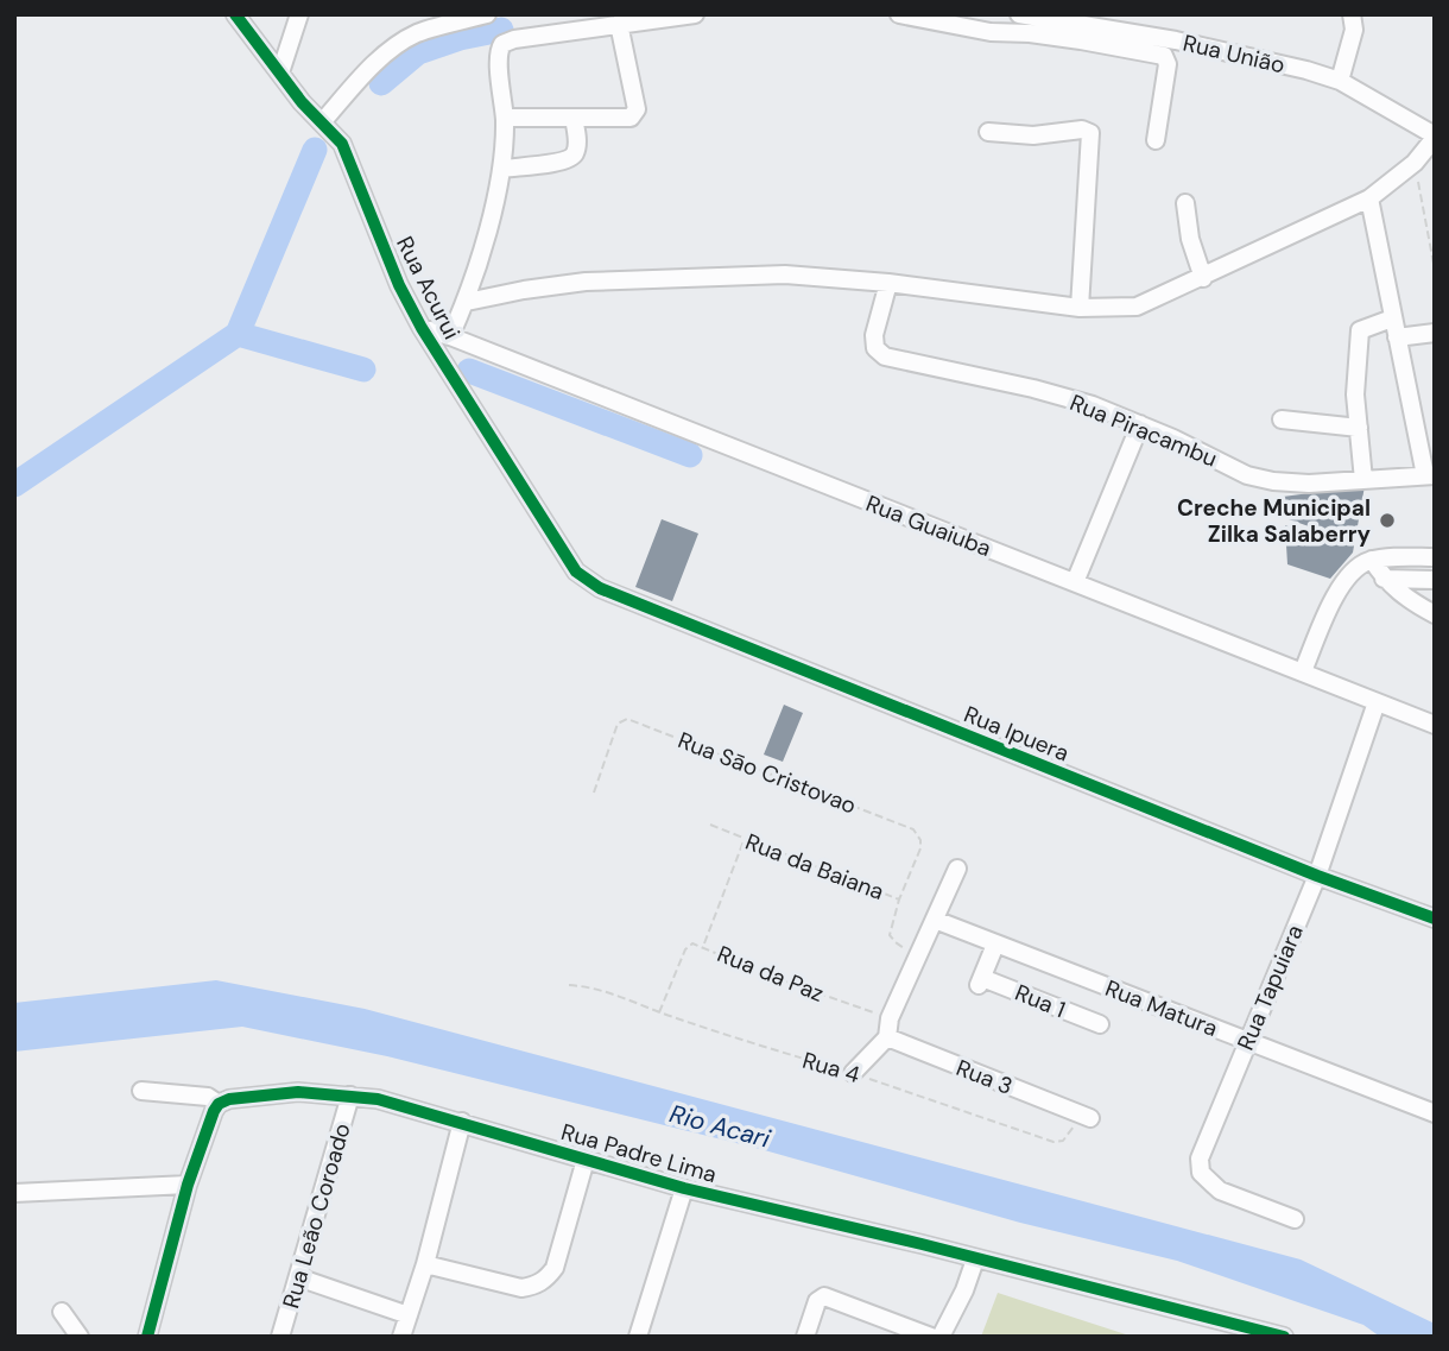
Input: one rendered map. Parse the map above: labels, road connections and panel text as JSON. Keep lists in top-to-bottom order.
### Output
{
  "streets": {
    "street": [
      "Rua União",
      "Rua Acurui",
      "Rua Piracambu",
      "Rua Guaiuba",
      "Rua Ipuera",
      "Rua Tapuiara",
      "Rua 1",
      "Rua Matura",
      "Rua 3",
      "Rua Padre Lima",
      "Rua Leão Coroado"
    ],
    "path": [
      "Rua Sāo Cristovao",
      "Rua da Baiana",
      "Rua da Paz",
      "Rua 4"
    ]
  },
  "crossings": [
    ["Rua Acurui", "Rua Guaiuba"],
    ["Rua Acurui", "Rua Ipuera"],
    ["Rua Guaiuba", "Rua Tapuiara"],
    ["Rua Ipuera", "Rua Tapuiara"],
    ["Rua Sāo Cristovao", "Rua da Baiana"],
    ["Rua da Paz", "Rua 4"],
    ["Rua da Paz", "Rua 3"],
    ["Rua Tapuiara", "Rua Matura"],
    ["Rua 1", "Rua Matura"],
    ["Rua 4", "Rua 3"],
    ["Rua Padre Lima", "Rua Leão Coroado"]
  ],
  "water": ["Rio Acari"],
  "places": ["Creche Municipal Zilka Salaberry"]
}
